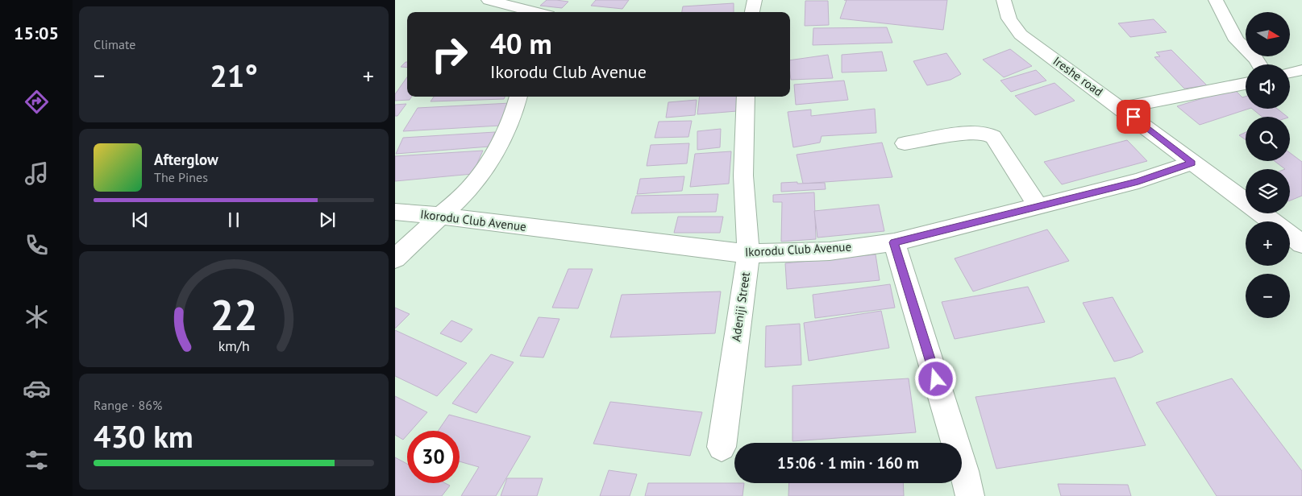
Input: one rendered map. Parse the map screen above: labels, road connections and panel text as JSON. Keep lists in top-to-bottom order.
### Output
{
  "streets": {
    "street": ["Ireshe road", "Ikorodu Club Avenue", "Adeniji Street"]
  },
  "crossings": [
    ["Ireshe road", "Ikorodu Club Avenue"],
    ["Ikorodu Club Avenue", "Adeniji Street"]
  ],
  "north": "right",
  "page": {
    "tabs": "15:05",
    "tile": [
      "Climate",
      ["Range · 86%", "430 km"]
    ],
    "map_buttons": ["+", "−"],
    "turn": ["40 m", "Ikorodu Club Avenue"],
    "heat": ["−", "21°", "+"],
    "song": ["Afterglow", "The Pines"],
    "limit": "30",
    "trip": "15:06 · 1 min · 160 m",
    "gauge": ["22", "km/h"]
  }
}
